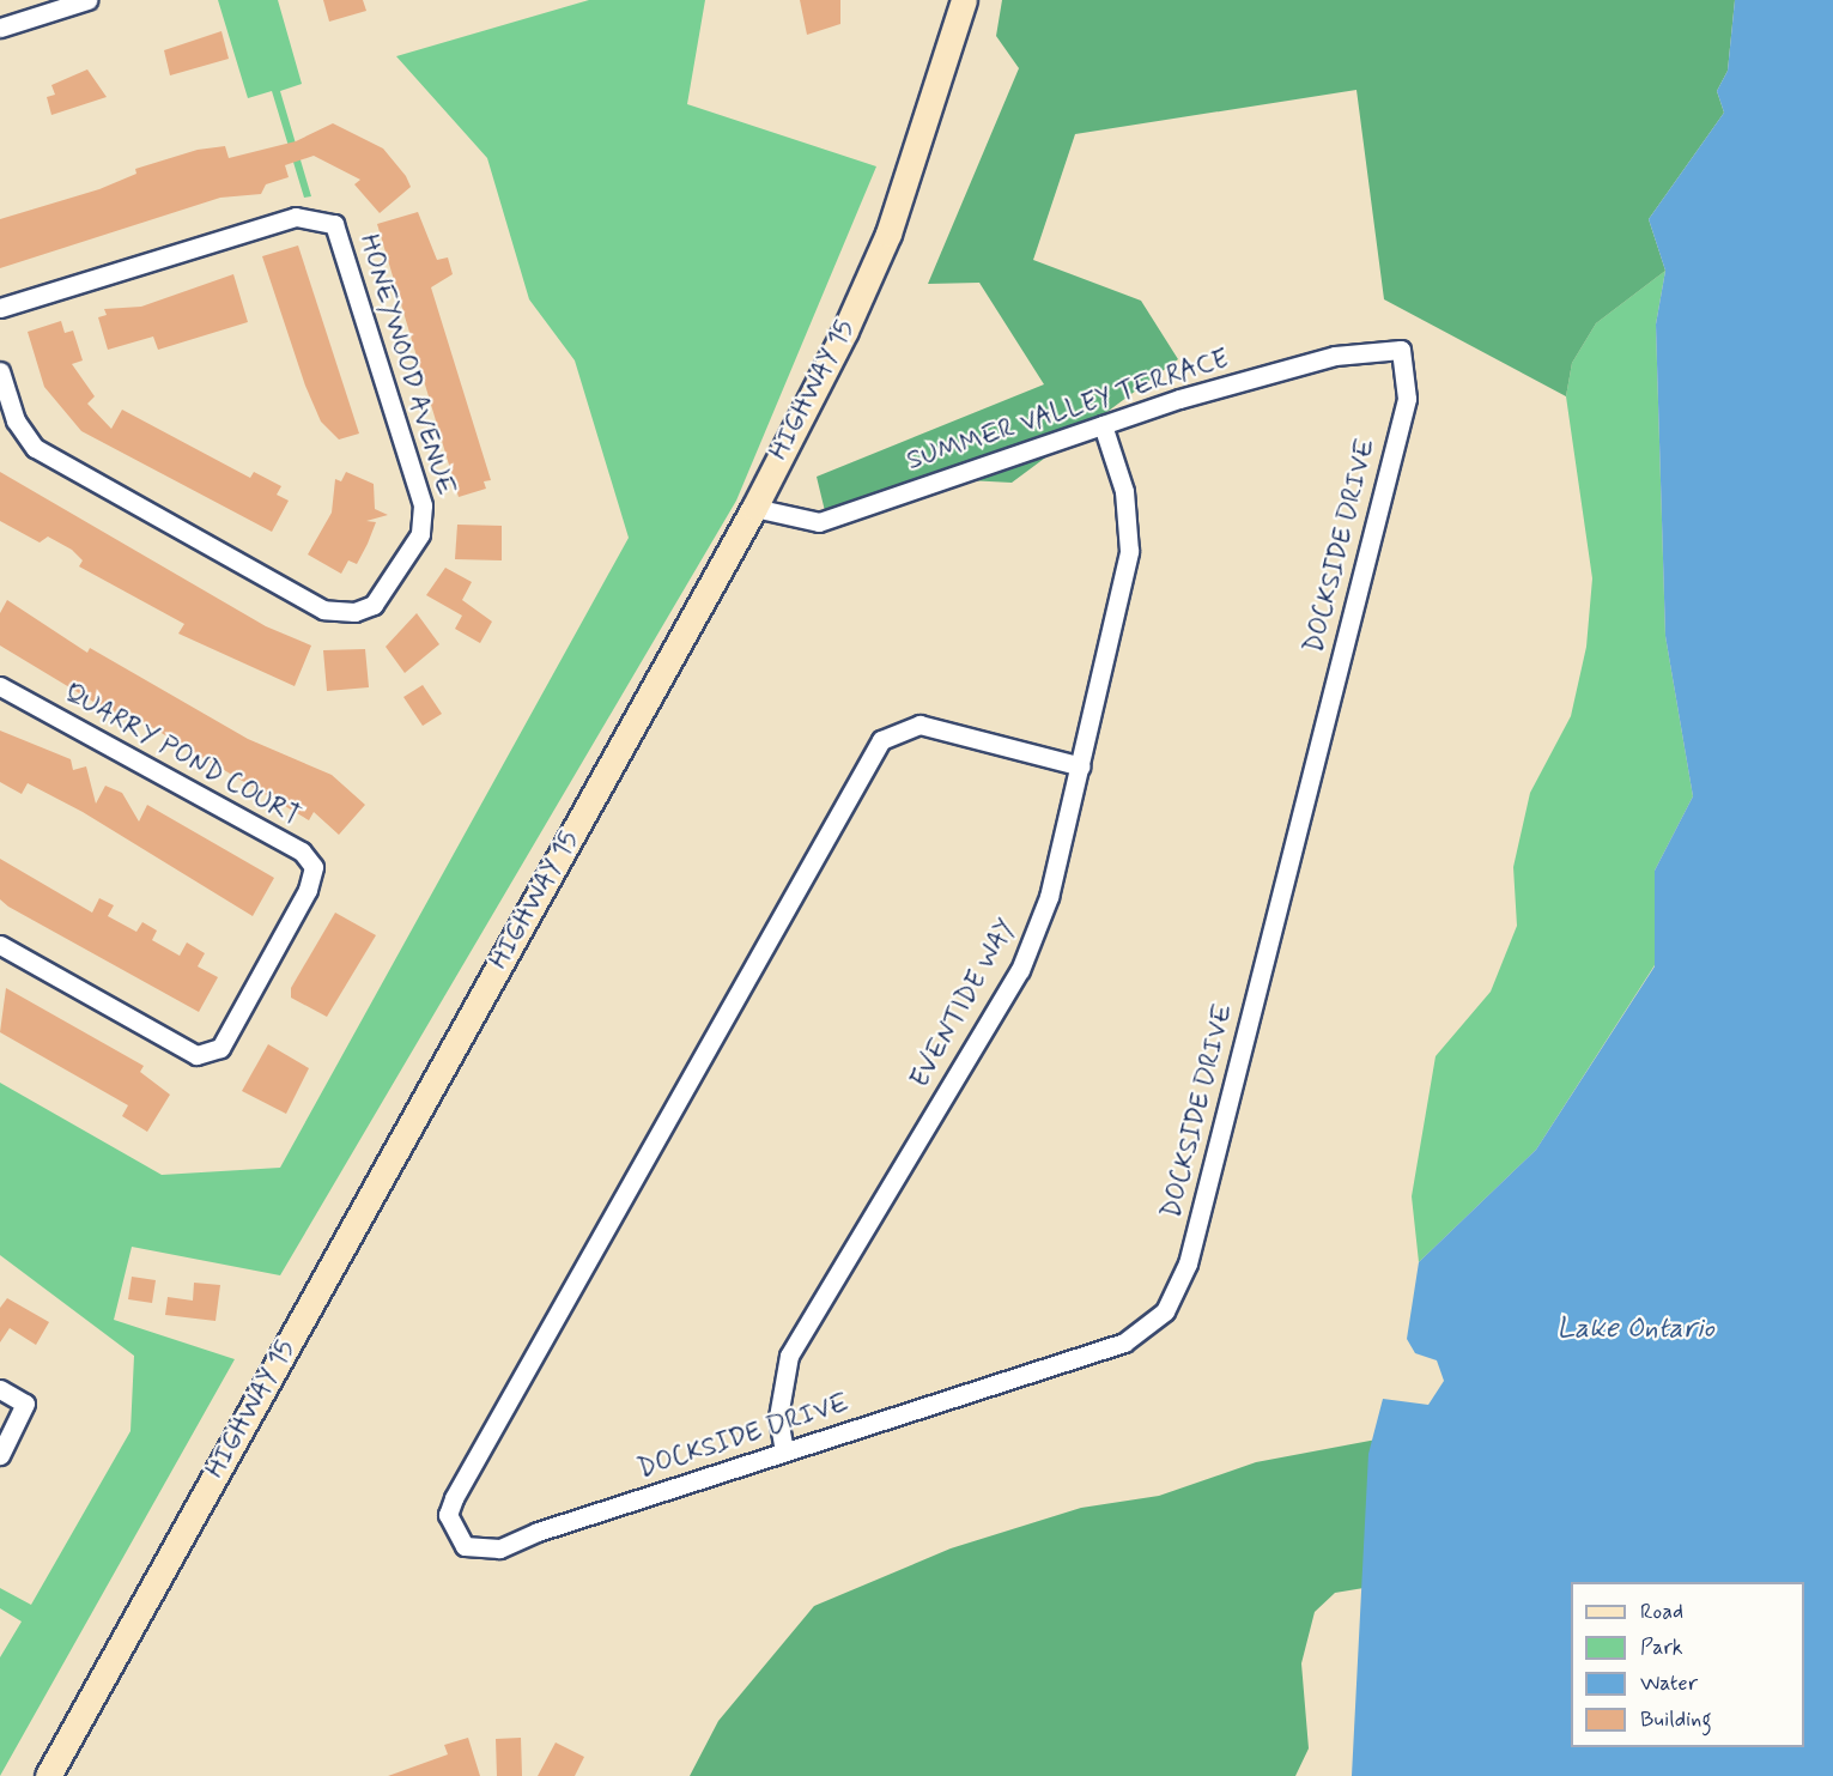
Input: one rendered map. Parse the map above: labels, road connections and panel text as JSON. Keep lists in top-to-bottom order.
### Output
{
  "streets": {
    "main road": ["HIGHWAY 15"],
    "street": [
      "HONEYWOOD AVENUE",
      "SUMMER VALLEY TERRACE",
      "DOCKSIDE DRIVE",
      "QUARRY POND COURT",
      "EVENTIDE WAY"
    ]
  },
  "crossings": [
    ["HIGHWAY 15", "SUMMER VALLEY TERRACE"],
    ["SUMMER VALLEY TERRACE", "DOCKSIDE DRIVE"],
    ["SUMMER VALLEY TERRACE", "EVENTIDE WAY"],
    ["DOCKSIDE DRIVE", "EVENTIDE WAY"]
  ],
  "water": ["Lake Ontario"],
  "legend": [
    "Road",
    "Park",
    "Water",
    "Building"
  ]
}
